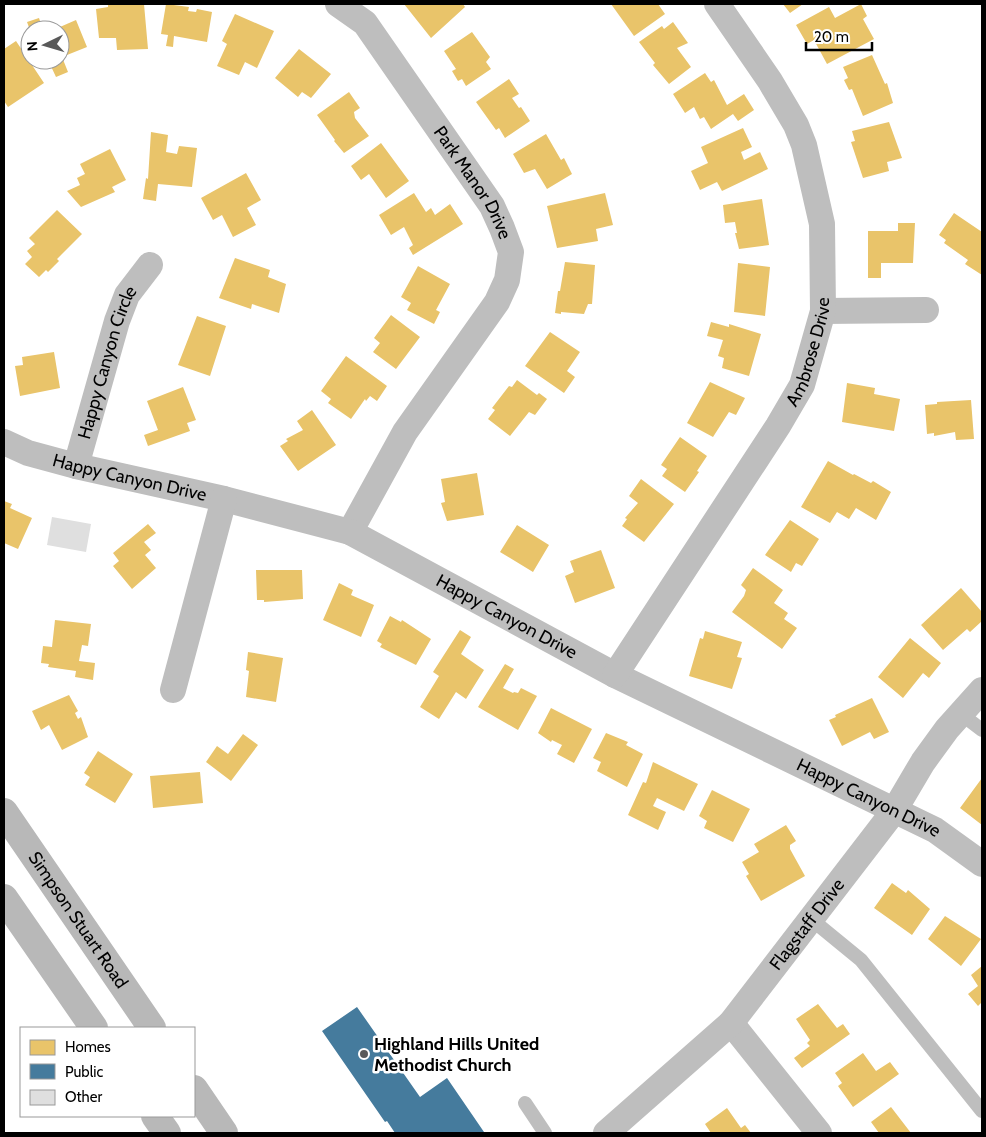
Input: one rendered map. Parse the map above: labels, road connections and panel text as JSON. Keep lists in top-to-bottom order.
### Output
{
  "streets": {
    "main road": ["Simpson Stuart Road"],
    "street": [
      "Park Manor Drive",
      "Ambrose Drive",
      "Happy Canyon Circle",
      "Happy Canyon Drive",
      "Flagstaff Drive"
    ]
  },
  "crossings": [
    ["Park Manor Drive", "Happy Canyon Drive"],
    ["Ambrose Drive", "Happy Canyon Drive"],
    ["Happy Canyon Circle", "Happy Canyon Drive"],
    ["Happy Canyon Drive", "Flagstaff Drive"]
  ],
  "places": ["Highland Hills United Methodist Church"],
  "legend": ["Homes", "Public", "Other"],
  "scale_bar": "20 m",
  "north": "left"
}
